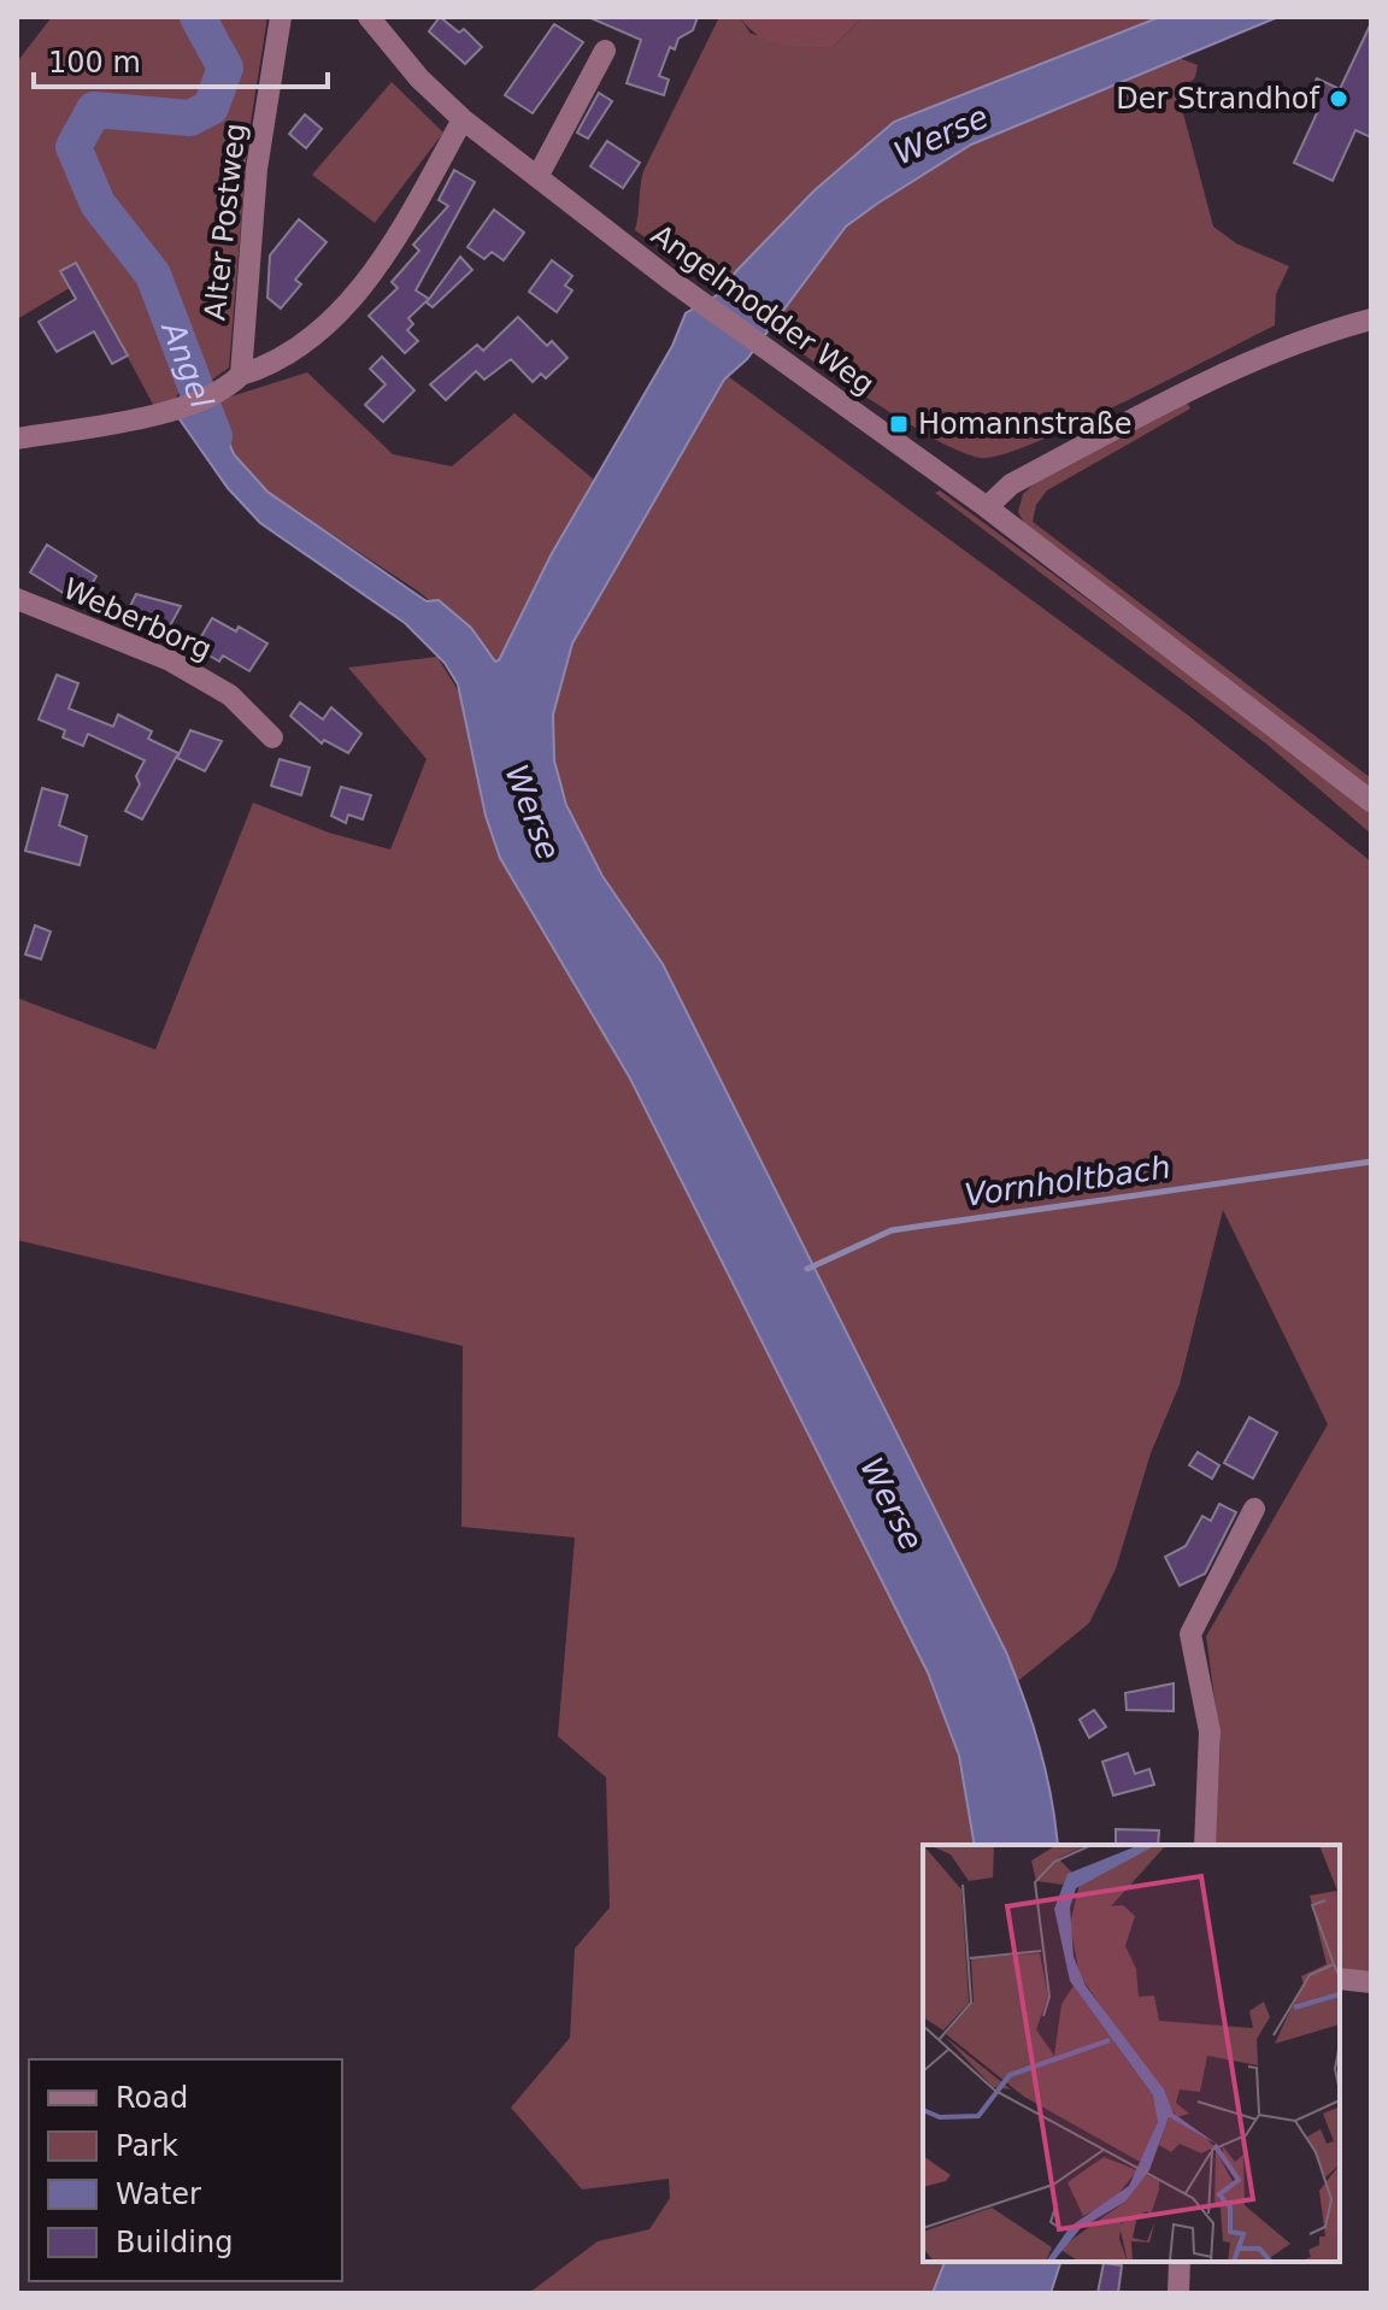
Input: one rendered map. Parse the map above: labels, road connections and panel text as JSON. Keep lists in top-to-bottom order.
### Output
{
  "streets": {
    "street": ["Alter Postweg", "Angelmodder Weg", "Weberborg"]
  },
  "water": ["Werse", "Angel", "Vornholtbach"],
  "places": {
    "other": ["Der Strandhof"],
    "transit": ["Homannstraße"]
  },
  "legend": [
    "Road",
    "Park",
    "Water",
    "Building"
  ],
  "scale_bar": "100 m"
}
